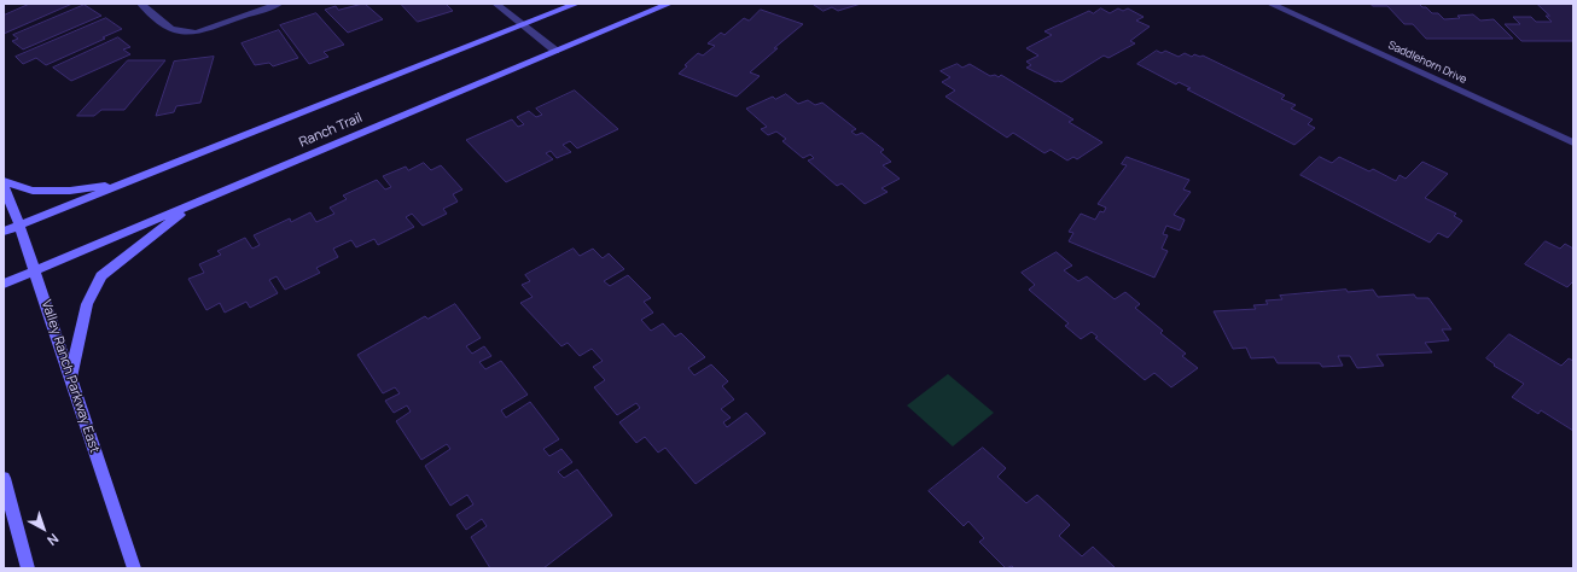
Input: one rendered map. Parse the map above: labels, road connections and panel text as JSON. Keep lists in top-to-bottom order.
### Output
{
  "streets": {
    "main road": ["Ranch Trail", "Valley Ranch Parkway East"],
    "street": ["Saddlehorn Drive"]
  },
  "crossings": [
    ["Ranch Trail", "Valley Ranch Parkway East"]
  ],
  "north": "bottom right"
}
